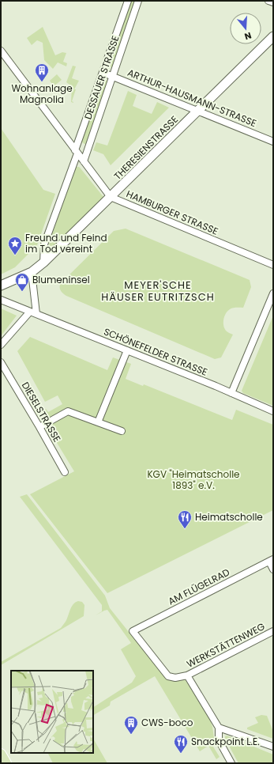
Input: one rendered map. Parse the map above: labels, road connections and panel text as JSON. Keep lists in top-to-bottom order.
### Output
{
  "streets": {
    "main road": ["THERESIENSTRASSE"],
    "street": [
      "DESSAUER STRASSE",
      "ARTHUR-HAUSMANN-STRASSE",
      "HAMBURGER STRASSE",
      "SCHÖNEFELDER STRASSE",
      "DIESELSTRASSE",
      "AM FLÜGELRAD",
      "WERKSTÄTTENWEG"
    ]
  },
  "crossings": [
    ["DESSAUER STRASSE", "ARTHUR-HAUSMANN-STRASSE"],
    ["DESSAUER STRASSE", "THERESIENSTRASSE"],
    ["DESSAUER STRASSE", "HAMBURGER STRASSE"],
    ["ARTHUR-HAUSMANN-STRASSE", "THERESIENSTRASSE"],
    ["THERESIENSTRASSE", "HAMBURGER STRASSE"],
    ["AM FLÜGELRAD", "WERKSTÄTTENWEG"]
  ],
  "districts": ["MEYER'SCHE HÄUSER EUTRITZSCH"],
  "parks": ["KGV \"Heimatscholle 1893\" e.V."],
  "places": {
    "building": ["Wohnanlage Magnolia", "CWS-boco"],
    "place": ["Freund und Feind im Tod vereint"],
    "shop": ["Blumeninsel"],
    "restaurant": ["Heimatscholle", "Snackpoint L.E."]
  },
  "north": "bottom"
}
